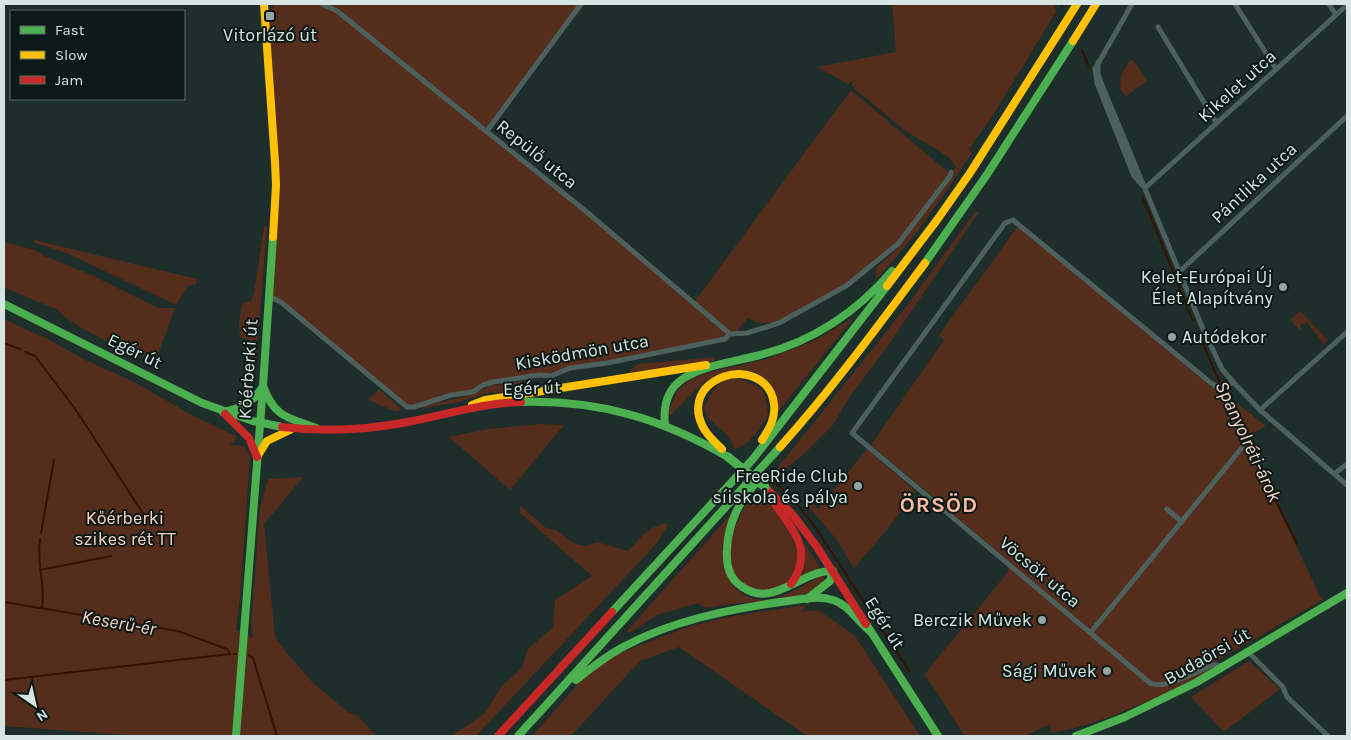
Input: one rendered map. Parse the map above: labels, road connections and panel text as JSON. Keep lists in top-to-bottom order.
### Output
{
  "streets": {
    "main road": ["Egér út", "Kőérberki út", "Budaörsi út"],
    "street": [
      "Kikelet utca",
      "Repülő utca",
      "Pántlika utca",
      "Kisködmön utca",
      "Vöcsök utca"
    ]
  },
  "crossings": [
    ["Repülő utca", "Kisködmön utca"],
    ["Egér út", "Kőérberki út"],
    ["Kisködmön utca", "Kőérberki út"],
    ["Vöcsök utca", "Budaörsi út"]
  ],
  "districts": ["ÖRSÖD"],
  "water": ["Spanyolréti-árok", "Keserű-ér"],
  "parks": ["Kőérberki szikes rét TT"],
  "places": {
    "transit": ["Vitorlázó út"],
    "other": [
      "Kelet-Európai Új Élet Alapítvány",
      "Autódekor",
      "FreeRide Club síiskola és pálya",
      "Berczik Művek",
      "Sági Művek"
    ]
  },
  "legend": ["Fast", "Slow", "Jam"],
  "north": "bottom right"
}
